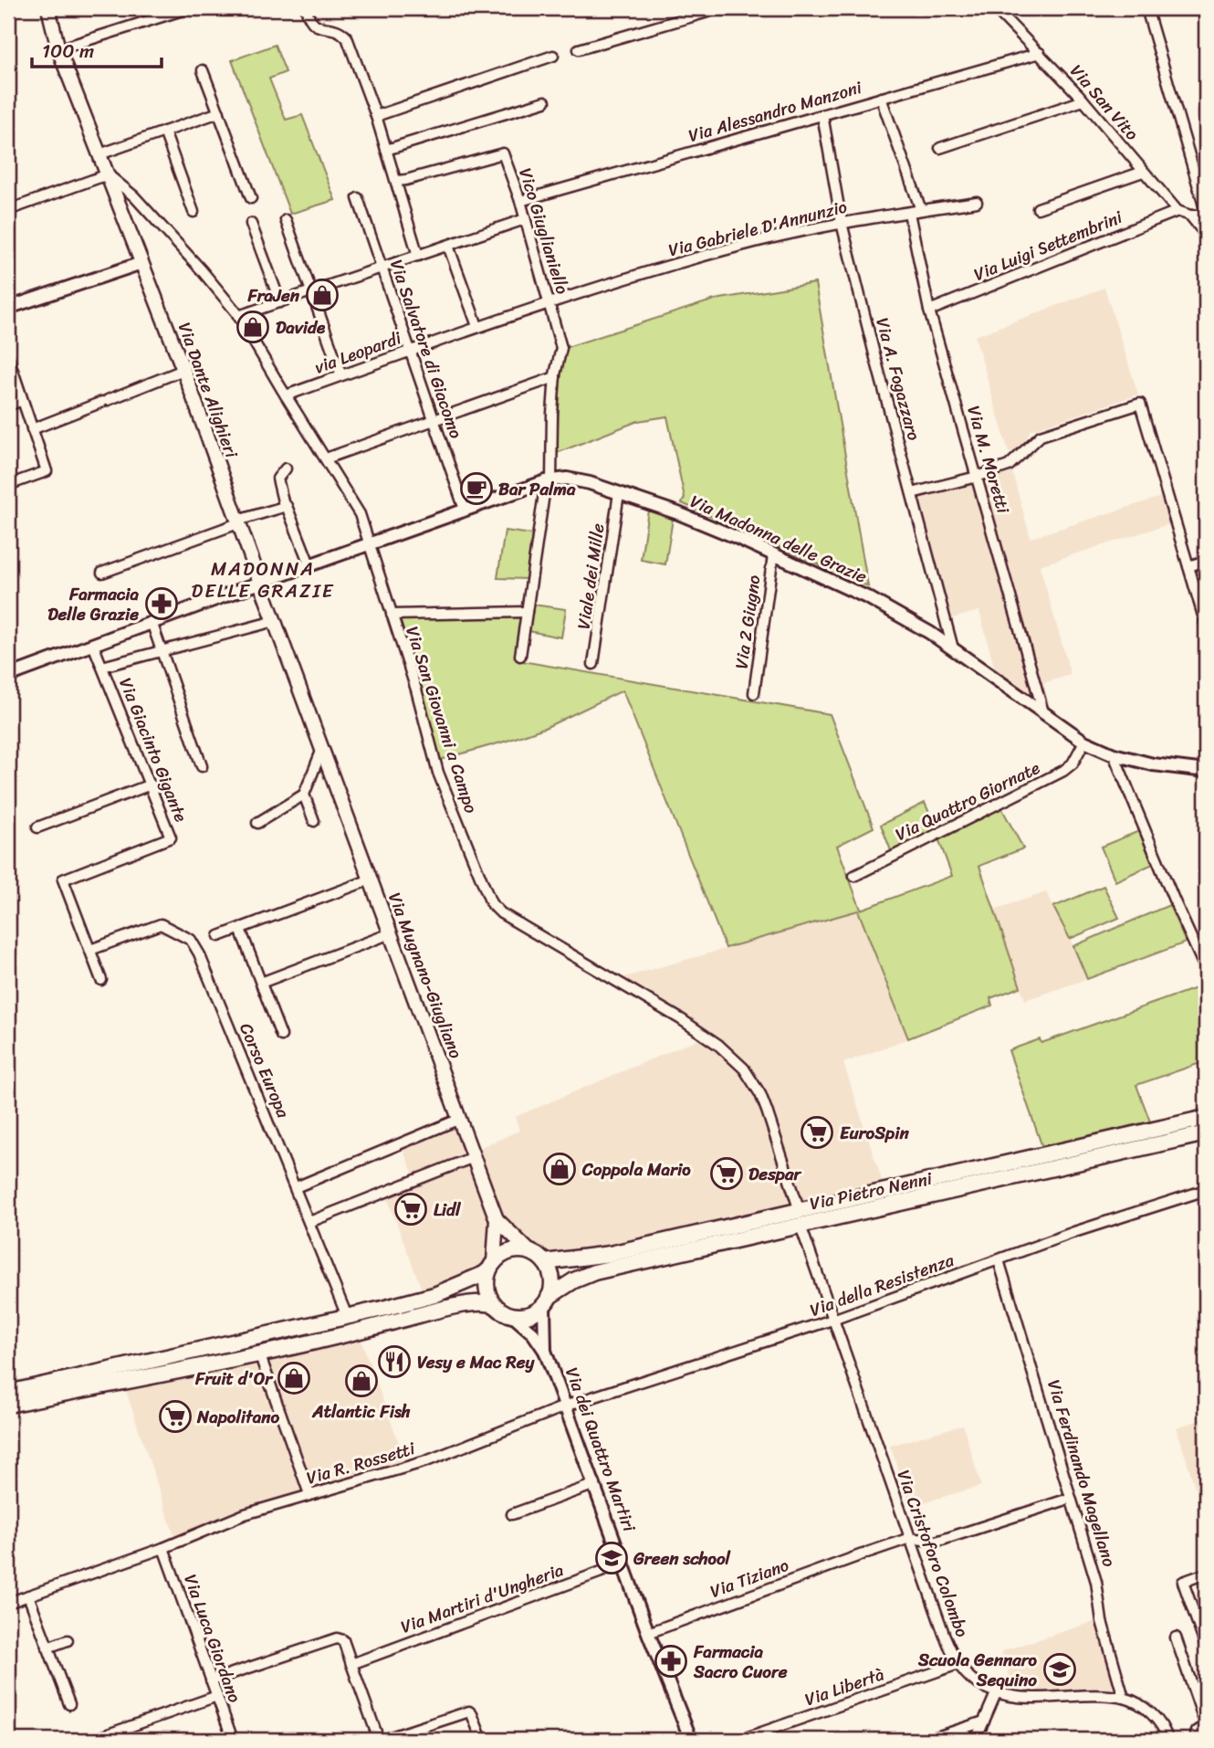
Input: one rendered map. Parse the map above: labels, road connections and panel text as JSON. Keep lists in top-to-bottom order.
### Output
{
  "streets": {
    "main road": ["Via Dante Alighieri", "Via Mugnano-Giugliano", "Via Pietro Nenni"],
    "street": [
      "Via San Vito",
      "Via Alessandro Manzoni",
      "Via Gabriele D'Annunzio",
      "Vico Giuglianiello",
      "Via Luigi Settembrini",
      "Via Salvatore di Giacomo",
      "via Leopardi",
      "Via A. Fogazzaro",
      "Via M. Moretti",
      "Via Madonna delle Grazie",
      "Viale dei Mille",
      "Via 2 Giugno",
      "Via San Giovanni a Campo",
      "Via Giacinto Gigante",
      "Via Quattro Giornate",
      "Corso Europa",
      "Via della Resistenza",
      "Via dei Quattro Martiri",
      "Via R. Rossetti",
      "Via Ferdinando Magellano",
      "Via Cristoforo Colombo",
      "Via Tiziano",
      "Via Martiri d'Ungheria",
      "Via Luca Giordano",
      "Via Libertà"
    ]
  },
  "crossings": [
    ["Via San Vito", "Via Alessandro Manzoni"],
    ["Via San Vito", "Via Luigi Settembrini"],
    ["Via Alessandro Manzoni", "Vico Giuglianiello"],
    ["Via Alessandro Manzoni", "Via A. Fogazzaro"],
    ["Via Gabriele D'Annunzio", "Vico Giuglianiello"],
    ["Via Gabriele D'Annunzio", "via Leopardi"],
    ["Via Gabriele D'Annunzio", "Via A. Fogazzaro"],
    ["Via Gabriele D'Annunzio", "Via M. Moretti"],
    ["Vico Giuglianiello", "via Leopardi"],
    ["Vico Giuglianiello", "Via Madonna delle Grazie"],
    ["Via Luigi Settembrini", "Via M. Moretti"],
    ["Via Salvatore di Giacomo", "via Leopardi"],
    ["Via Salvatore di Giacomo", "Via Madonna delle Grazie"],
    ["via Leopardi", "Via San Giovanni a Campo"],
    ["Via A. Fogazzaro", "Via Madonna delle Grazie"],
    ["Via Dante Alighieri", "Via Madonna delle Grazie"],
    ["Via Dante Alighieri", "Via San Giovanni a Campo"],
    ["Via Dante Alighieri", "Via Mugnano-Giugliano"],
    ["Via M. Moretti", "Via Madonna delle Grazie"],
    ["Via Madonna delle Grazie", "Viale dei Mille"],
    ["Via Madonna delle Grazie", "Via 2 Giugno"],
    ["Via Madonna delle Grazie", "Via San Giovanni a Campo"],
    ["Via Madonna delle Grazie", "Via Quattro Giornate"],
    ["Via San Giovanni a Campo", "Via Pietro Nenni"],
    ["Via San Giovanni a Campo", "Via Cristoforo Colombo"],
    ["Via Giacinto Gigante", "Corso Europa"],
    ["Via Mugnano-Giugliano", "Via Pietro Nenni"],
    ["Via Mugnano-Giugliano", "Via dei Quattro Martiri"],
    ["Via Pietro Nenni", "Via dei Quattro Martiri"],
    ["Via Pietro Nenni", "Via Cristoforo Colombo"],
    ["Via della Resistenza", "Via dei Quattro Martiri"],
    ["Via della Resistenza", "Via R. Rossetti"],
    ["Via della Resistenza", "Via Ferdinando Magellano"],
    ["Via della Resistenza", "Via Cristoforo Colombo"],
    ["Via dei Quattro Martiri", "Via R. Rossetti"],
    ["Via dei Quattro Martiri", "Via Tiziano"],
    ["Via dei Quattro Martiri", "Via Martiri d'Ungheria"],
    ["Via R. Rossetti", "Via Luca Giordano"],
    ["Via Ferdinando Magellano", "Via Cristoforo Colombo"],
    ["Via Cristoforo Colombo", "Via Tiziano"],
    ["Via Cristoforo Colombo", "Via Libertà"]
  ],
  "districts": ["MADONNA DELLE GRAZIE"],
  "places": {
    "shop": [
      "FraJen",
      "Davide",
      "Coppola Mario",
      "Fruit d'Or",
      "Atlantic Fish"
    ],
    "cafe": ["Bar Palma"],
    "pharmacy": ["Farmacia Delle Grazie", "Farmacia Sacro Cuore"],
    "supermarket": [
      "EuroSpin",
      "Despar",
      "Lidl",
      "Napolitano"
    ],
    "restaurant": ["Vesy e Mac Rey"],
    "school or university": ["Green school", "Scuola Gennaro Sequino"]
  },
  "scale_bar": "100 m"
}
